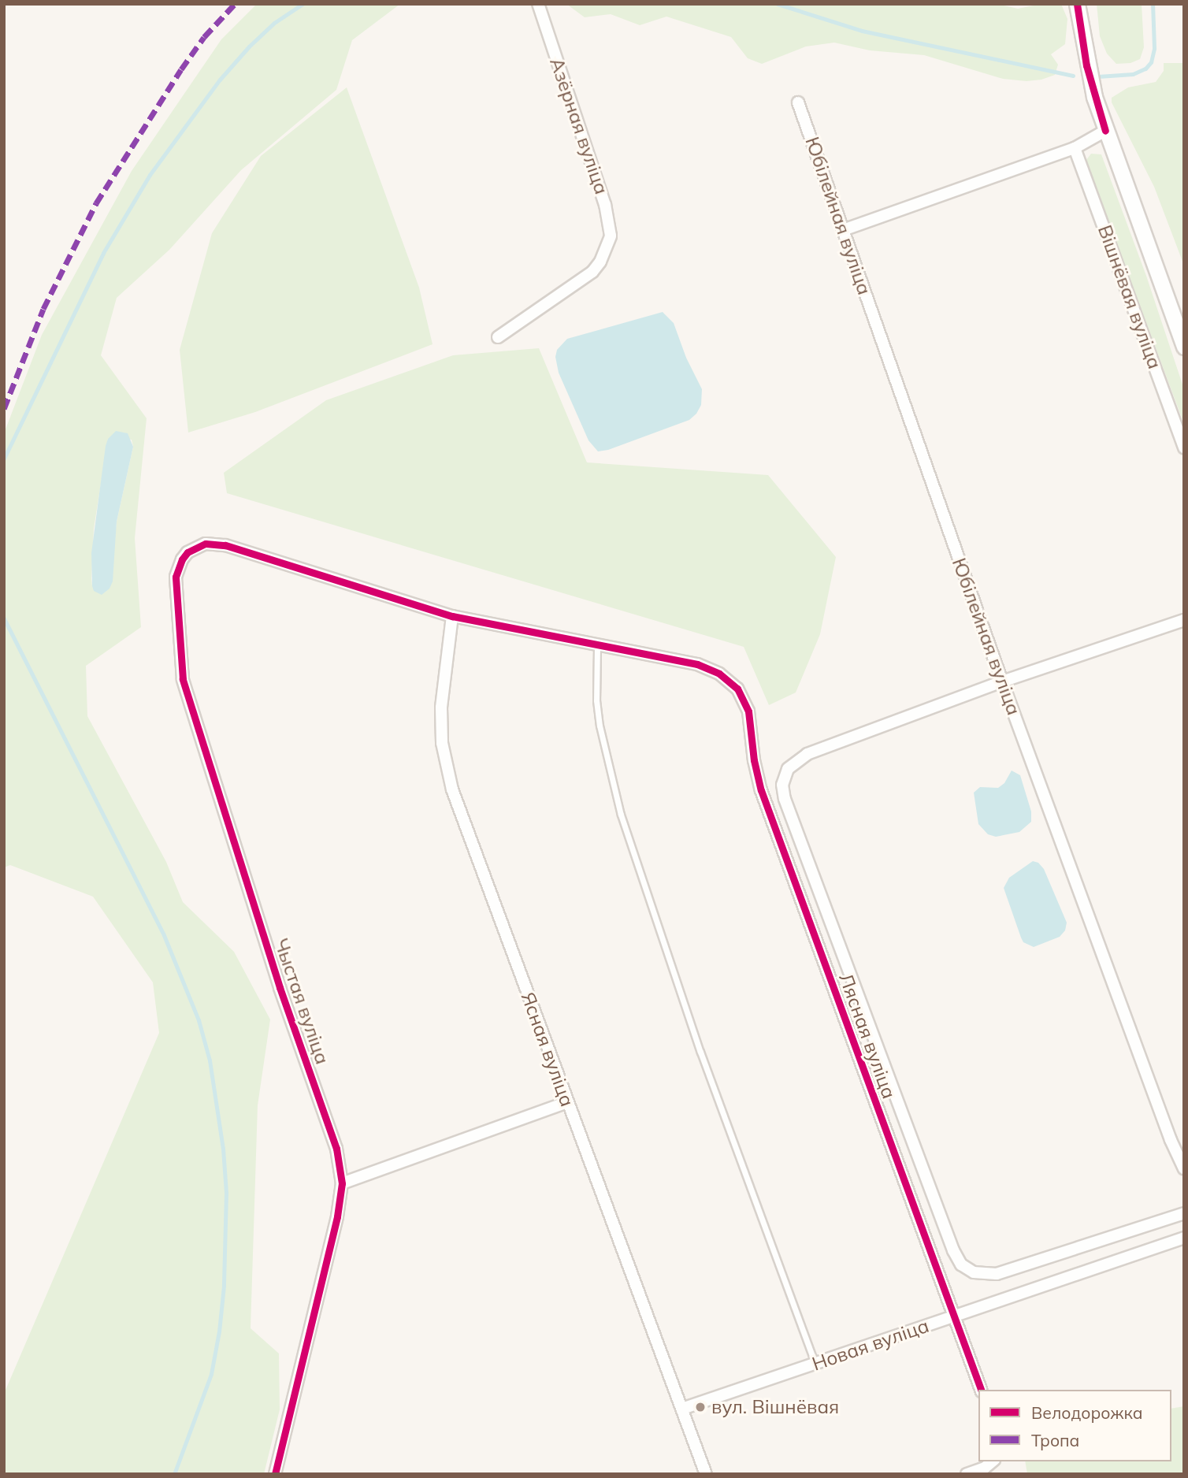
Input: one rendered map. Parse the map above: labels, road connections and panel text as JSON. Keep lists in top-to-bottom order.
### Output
{
  "streets": {
    "street": [
      "Азёрная вуліца",
      "Юбілейная вуліца",
      "Вішнёвая вуліца",
      "Чыстая вуліца",
      "Лясная вуліца",
      "Ясная вуліца",
      "Новая вуліца"
    ]
  },
  "crossings": [
    ["Юбілейная вуліца", "Лясная вуліца"],
    ["Чыстая вуліца", "Ясная вуліца"],
    ["Лясная вуліца", "Новая вуліца"],
    ["Ясная вуліца", "Новая вуліца"]
  ],
  "places": ["вул. Вішнёвая"],
  "legend": ["Велодорожка", "Тропа"]
}
